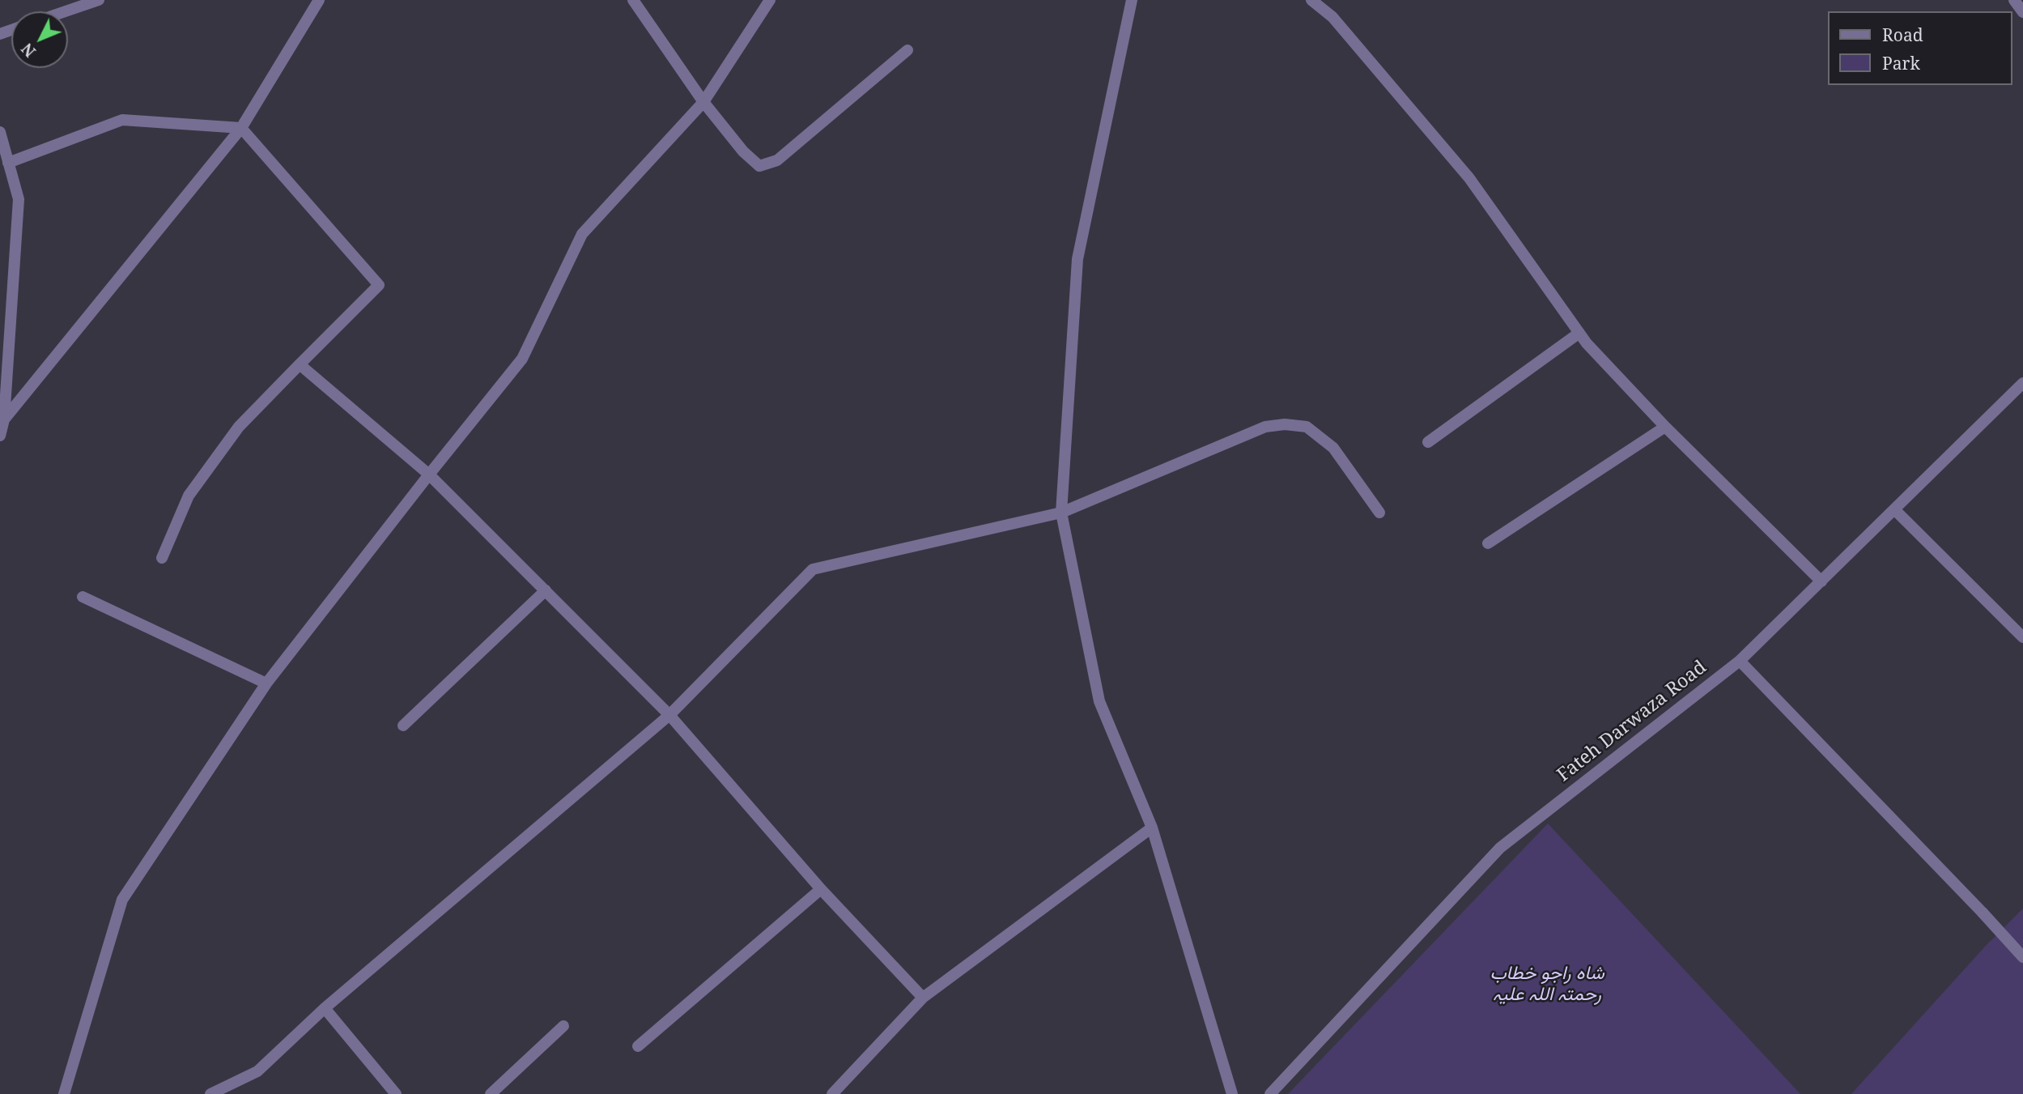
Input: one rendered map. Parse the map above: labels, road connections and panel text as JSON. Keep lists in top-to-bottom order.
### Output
{
  "streets": {
    "street": ["Fateh Darwaza Road"]
  },
  "parks": ["شاہ راجو خطاب رحمتہ اللہ علیہ"],
  "legend": ["Road", "Park"],
  "north": "bottom left"
}
